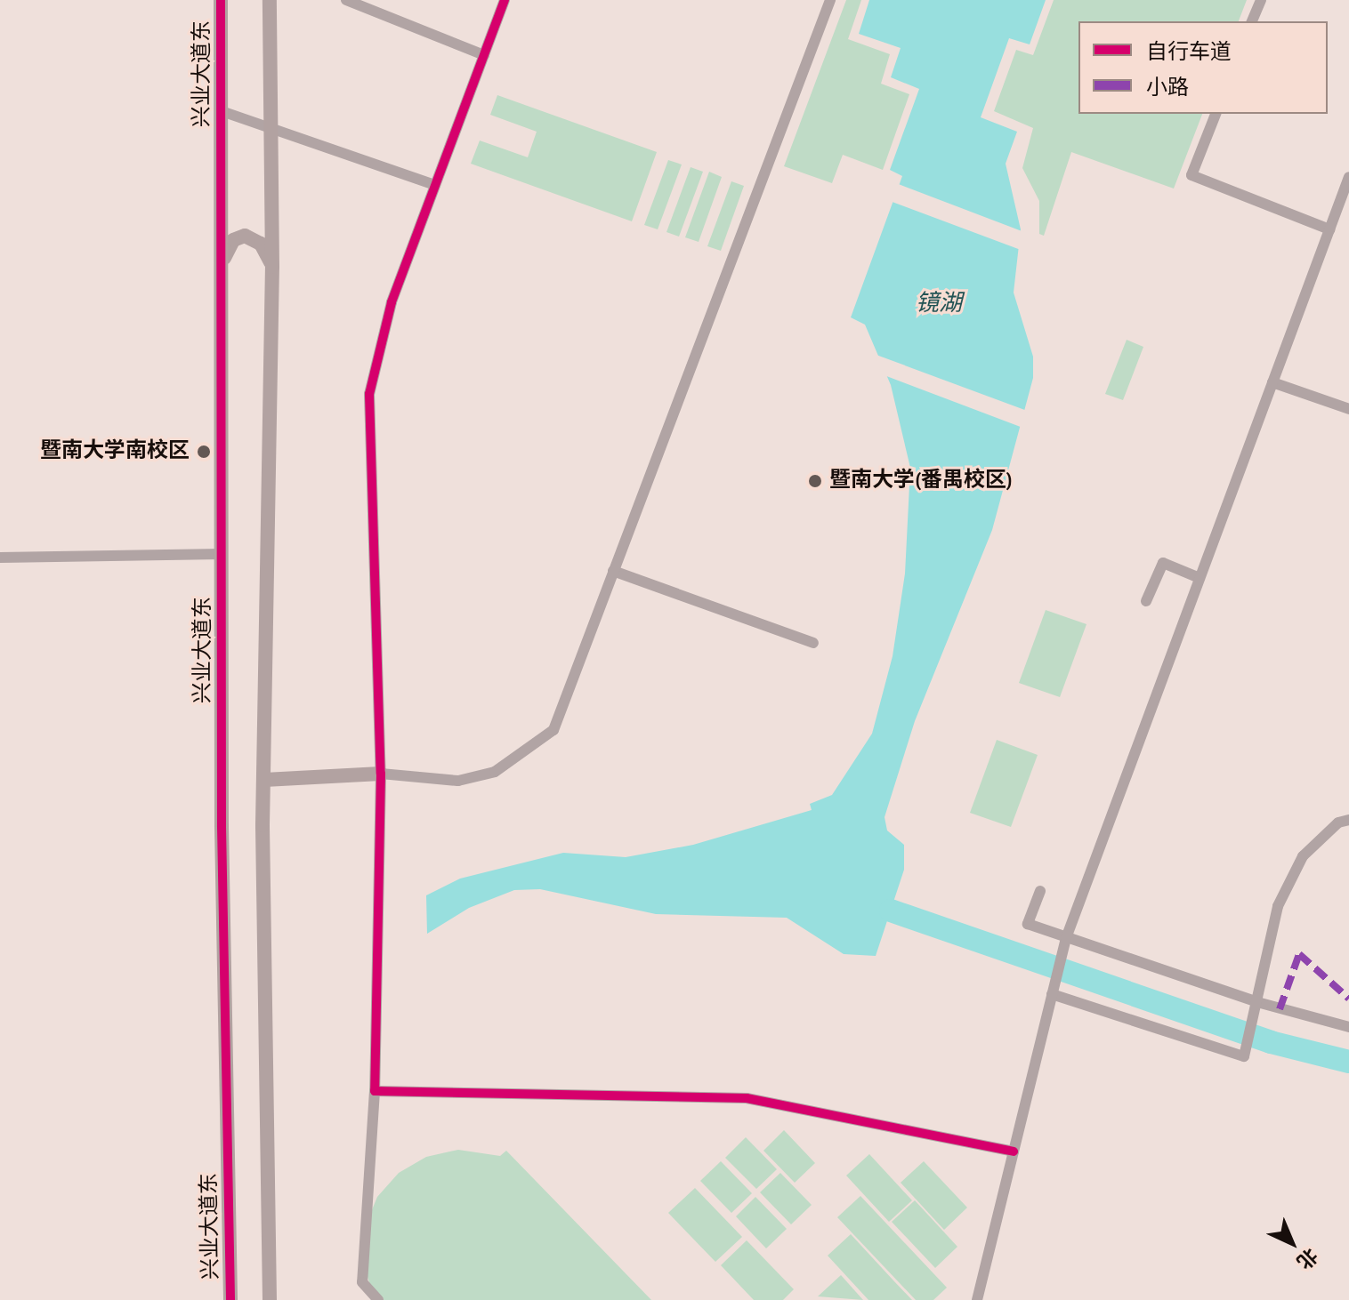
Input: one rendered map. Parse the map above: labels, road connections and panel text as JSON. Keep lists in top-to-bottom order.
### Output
{
  "streets": {
    "main road": ["兴业大道东"]
  },
  "water": ["镜湖"],
  "places": ["暨南大学南校区", "暨南大学(番禺校区)"],
  "legend": ["自行车道", "小路"],
  "north": "bottom right"
}
